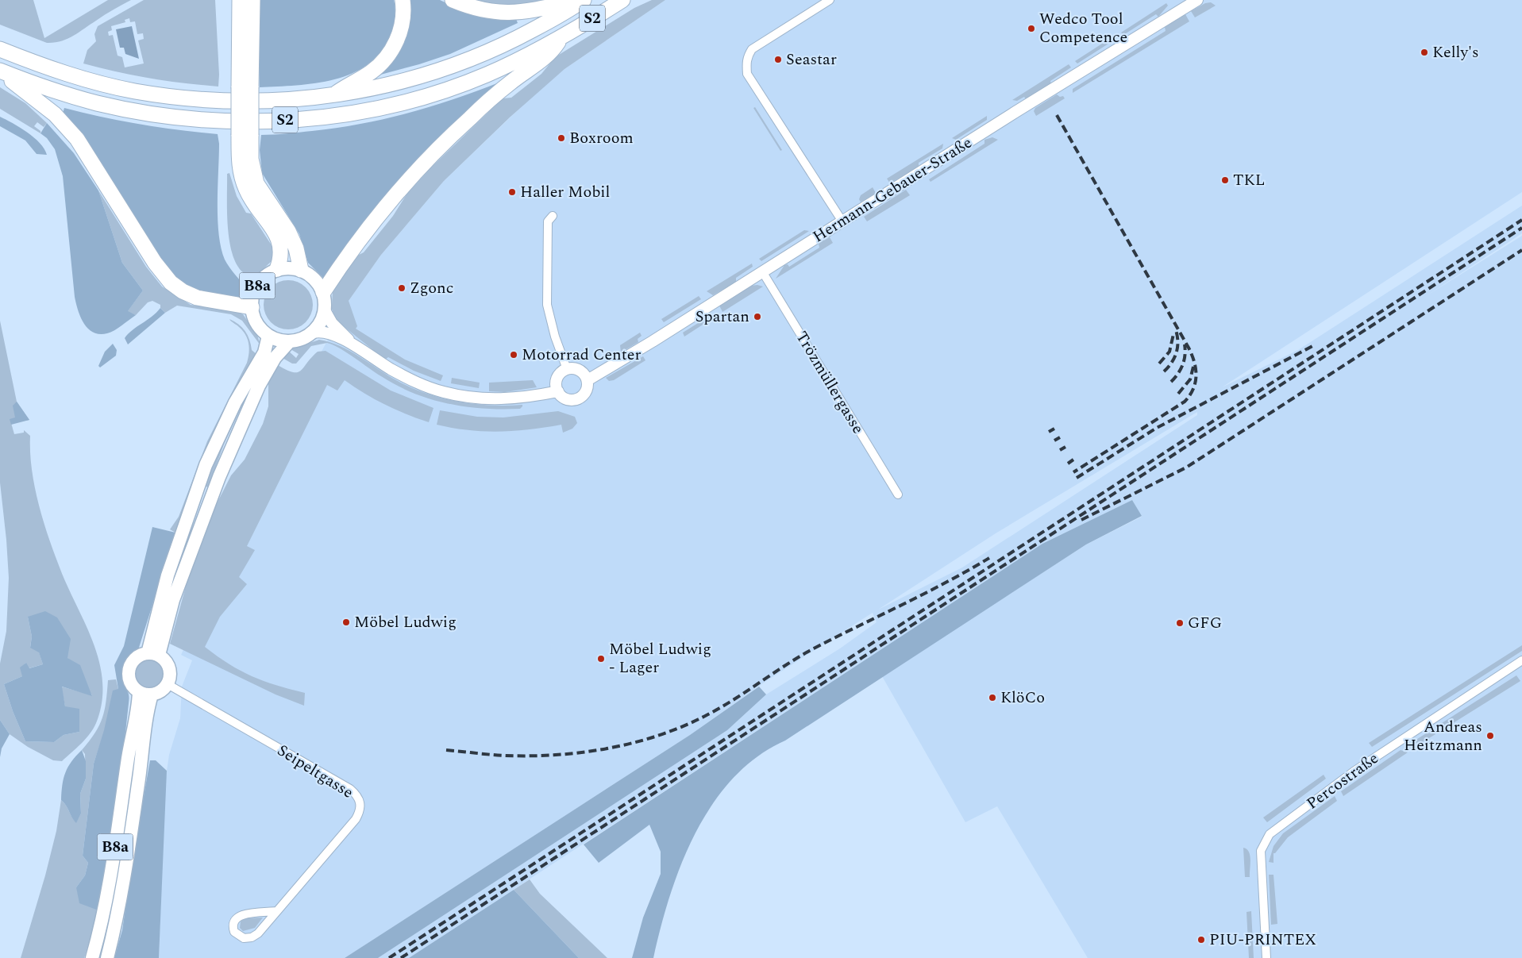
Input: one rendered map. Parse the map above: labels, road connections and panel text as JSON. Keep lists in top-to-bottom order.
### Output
{
  "streets": {
    "highway": ["S2"],
    "main road": ["B8a"],
    "street": [
      "Hermann-Gebauer-Straße",
      "Trözmüllergasse",
      "Seipeltgasse",
      "Percostraße"
    ]
  },
  "crossings": [
    ["Hermann-Gebauer-Straße", "Trözmüllergasse"],
    ["B8a", "Seipeltgasse"]
  ],
  "places": [
    "Wedco Tool Competence",
    "Kelly's",
    "Seastar",
    "Boxroom",
    "TKL",
    "Haller Mobil",
    "Zgonc",
    "Spartan",
    "Motorrad Center",
    "Möbel Ludwig",
    "GFG",
    "Möbel Ludwig - Lager",
    "KlöCo",
    "Andreas Heitzmann",
    "PIU-PRINTEX"
  ]
}
